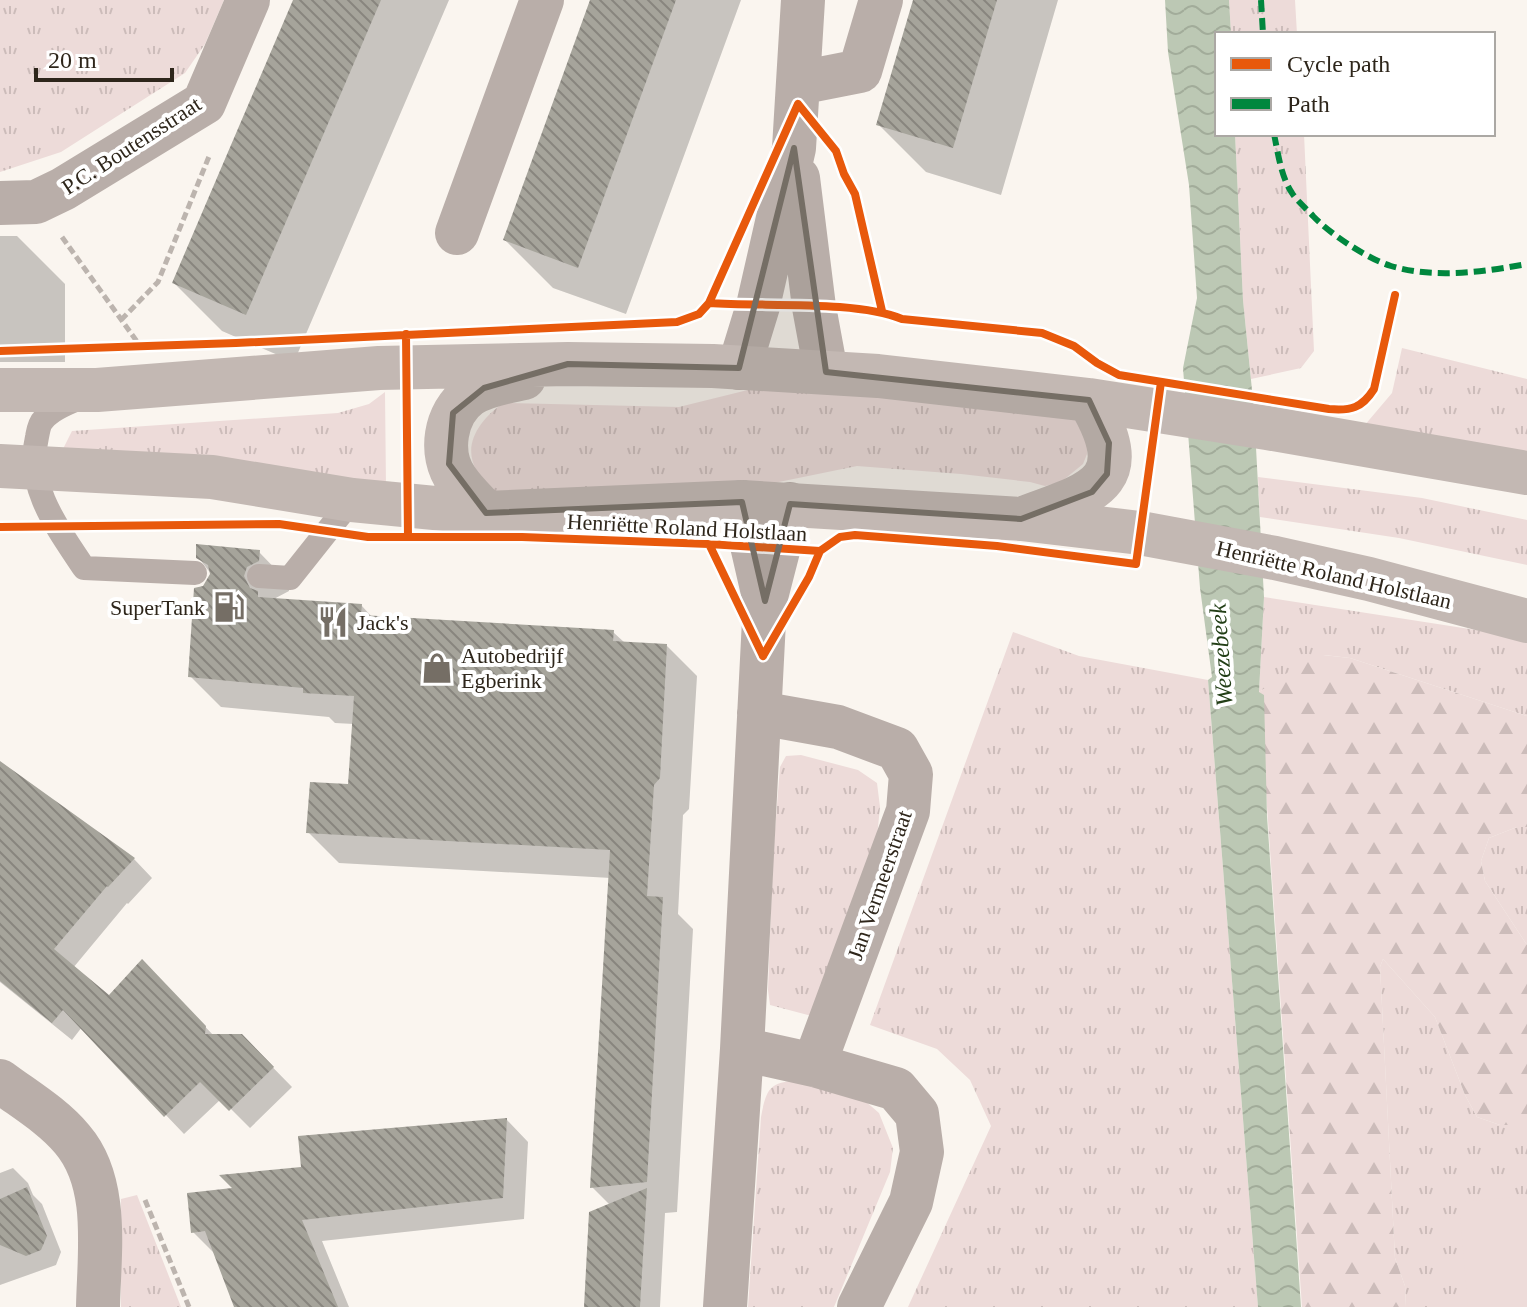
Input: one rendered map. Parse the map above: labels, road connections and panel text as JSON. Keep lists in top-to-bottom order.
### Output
{
  "streets": {
    "main road": ["Henriëtte Roland Holstlaan"],
    "street": ["P.C. Boutensstraat", "Jan Vermeerstraat"]
  },
  "water": ["Weezebeek"],
  "places": {
    "fuel station": ["SuperTank"],
    "restaurant": ["Jack's"],
    "shop": ["Autobedrijf Egberink"]
  },
  "legend": ["Cycle path", "Path"],
  "scale_bar": "20 m"
}
